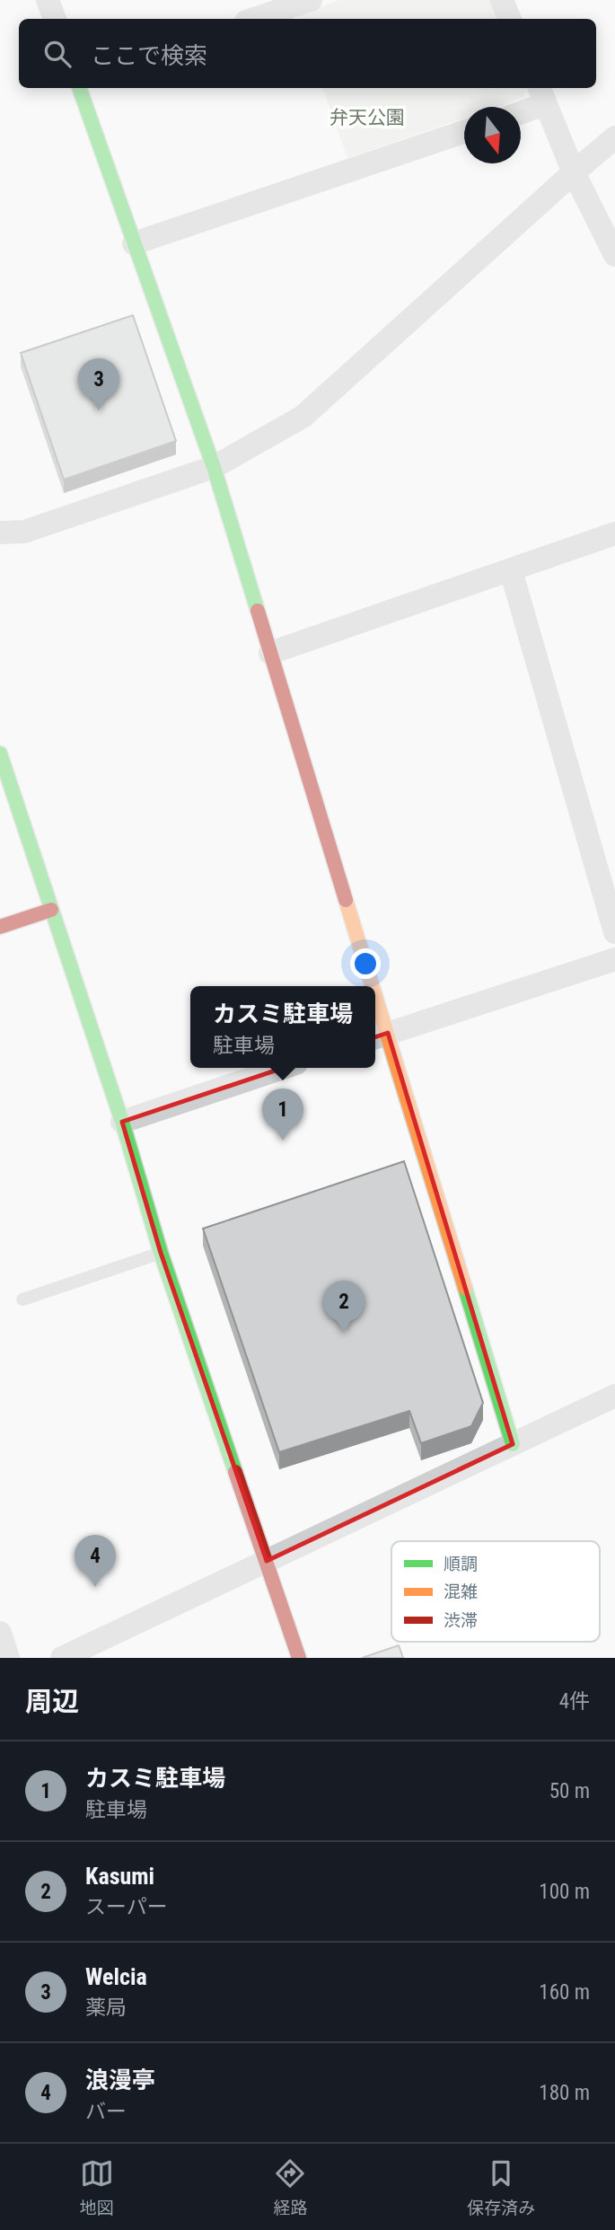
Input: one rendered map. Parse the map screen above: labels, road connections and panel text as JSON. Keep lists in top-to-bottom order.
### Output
{
  "parks": ["弁天公園"],
  "legend": ["順調", "混雑", "渋滞"],
  "north": "bottom",
  "page": {
    "search": "ここで検索",
    "pins": [
      "3",
      "1",
      "2",
      "4"
    ],
    "popup": ["カスミ駐車場", "駐車場"],
    "heading": ["周辺", "4件"],
    "list": [
      {
        "mark": "1",
        "name": "カスミ駐車場",
        "note": "駐車場",
        "value": "50 m"
      },
      {
        "mark": "2",
        "name": "Kasumi",
        "note": "スーパー",
        "value": "100 m"
      },
      {
        "mark": "3",
        "name": "Welcia",
        "note": "薬局",
        "value": "160 m"
      },
      {
        "mark": "4",
        "name": "浪漫亭",
        "note": "バー",
        "value": "180 m"
      }
    ],
    "nav": ["地図", "経路", "保存済み"]
  }
}
